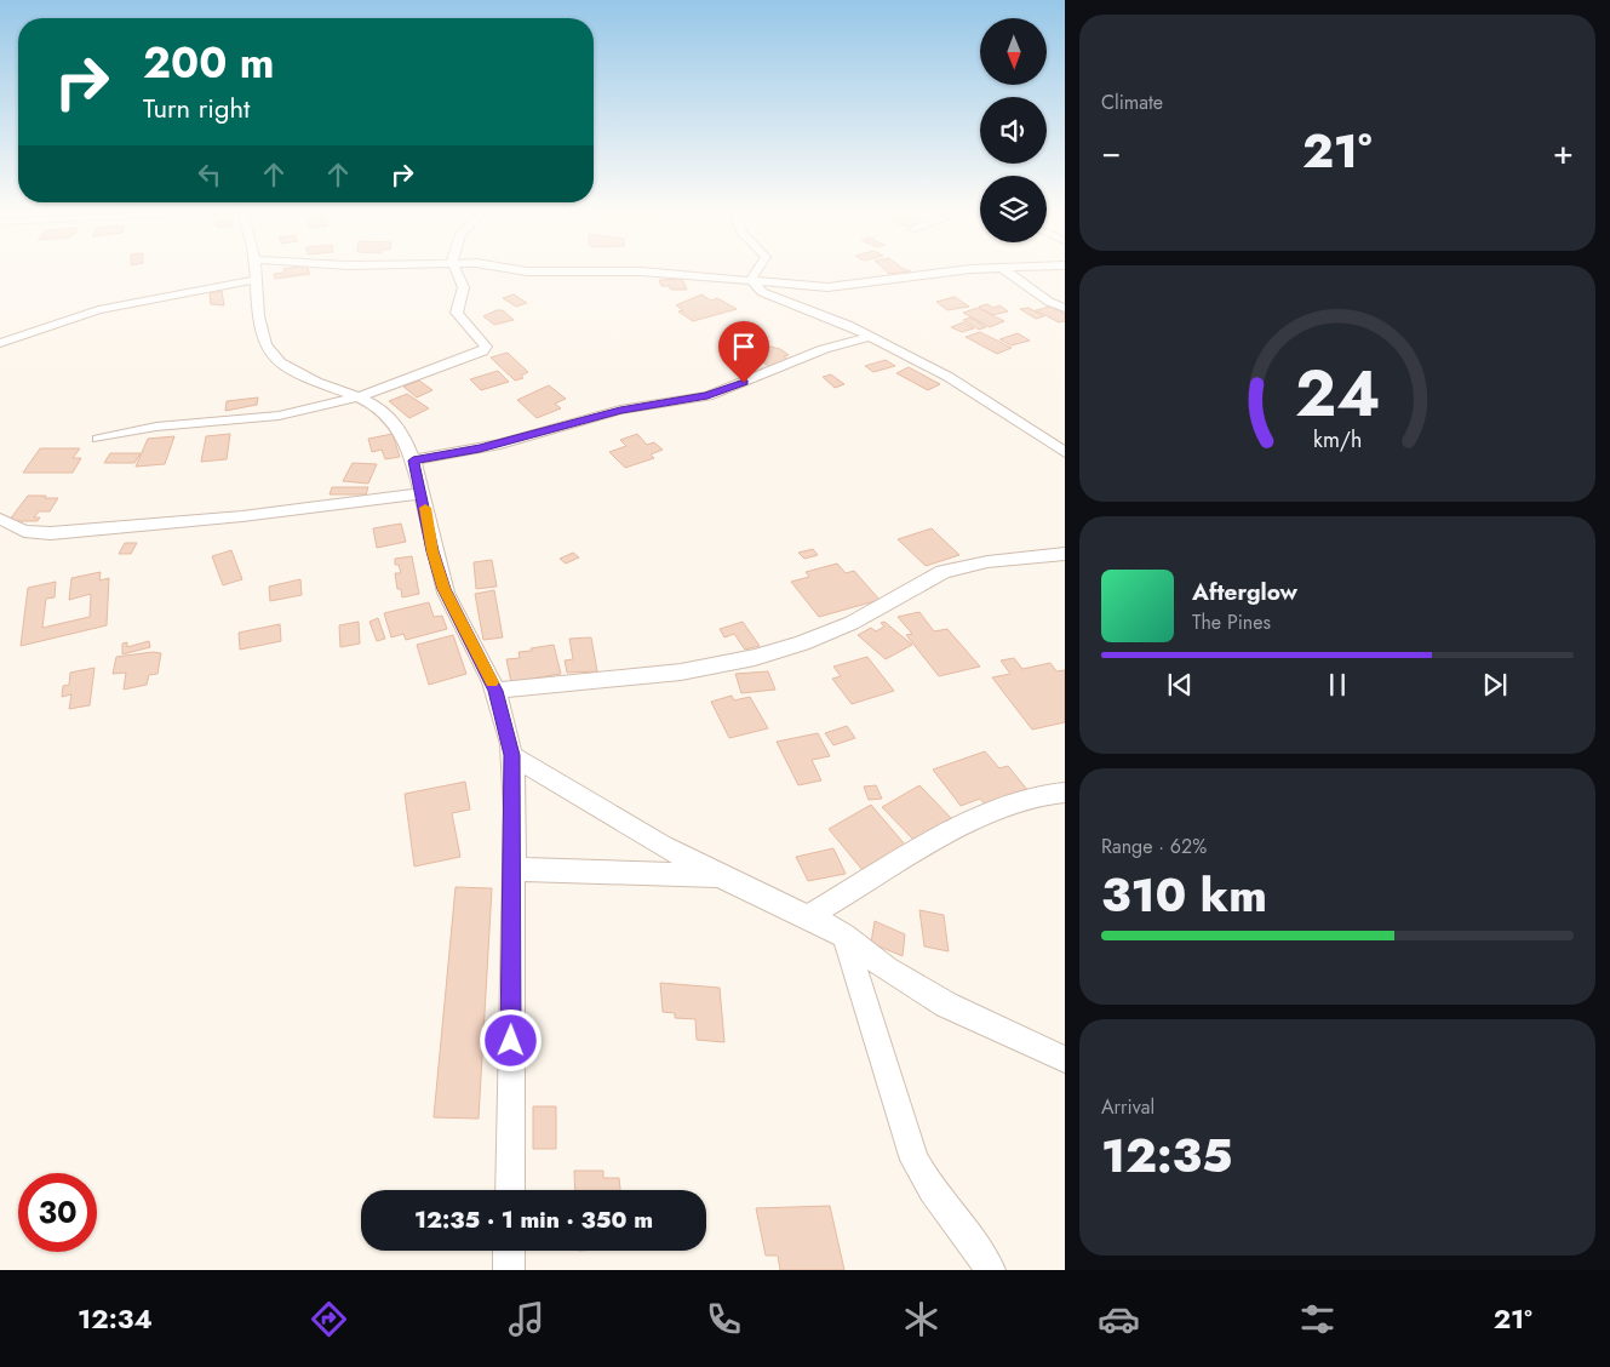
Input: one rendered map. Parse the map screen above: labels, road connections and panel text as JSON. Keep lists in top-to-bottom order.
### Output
{
  "north": "bottom",
  "page": {
    "tile": [
      "Climate",
      ["Range · 62%", "310 km"],
      ["Arrival", "12:35"]
    ],
    "turn": ["200 m", "Turn right"],
    "heat": ["−", "21°", "+"],
    "song": ["Afterglow", "The Pines"],
    "limit": "30",
    "trip": "12:35 · 1 min · 350 m",
    "tabs": ["12:34", "21°"],
    "gauge": ["24", "km/h"]
  }
}
